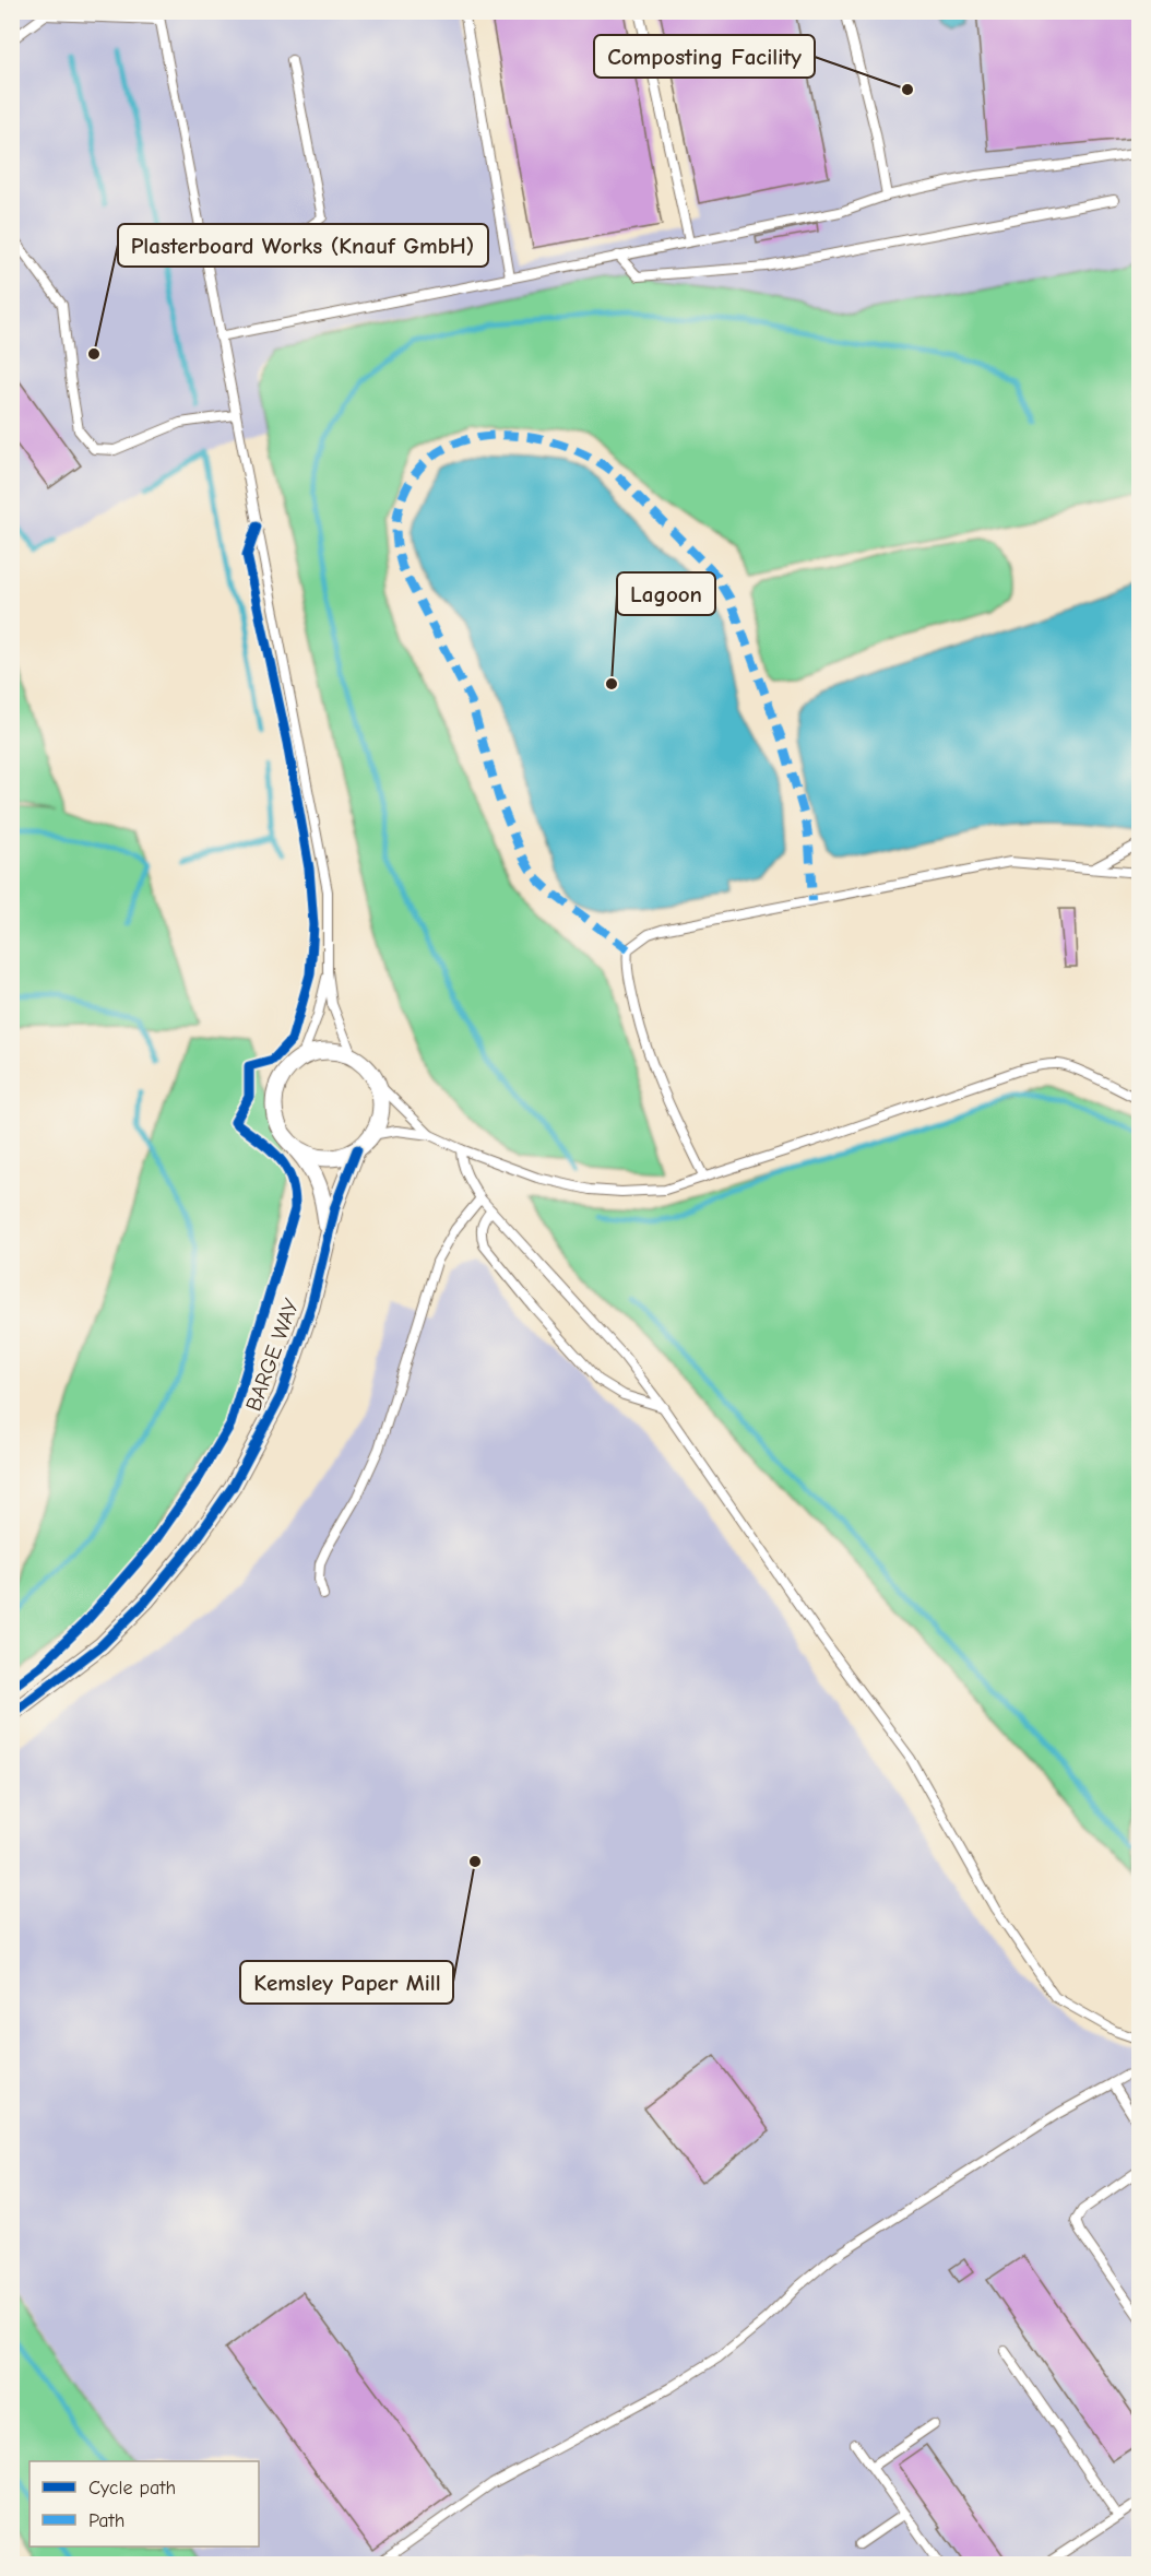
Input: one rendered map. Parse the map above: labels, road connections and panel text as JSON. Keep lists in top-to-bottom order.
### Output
{
  "streets": {
    "street": ["BARGE WAY"]
  },
  "places": [
    "Composting Facility",
    "Plasterboard Works (Knauf GmbH)",
    "Lagoon",
    "Kemsley Paper Mill"
  ],
  "legend": ["Cycle path", "Path"]
}
